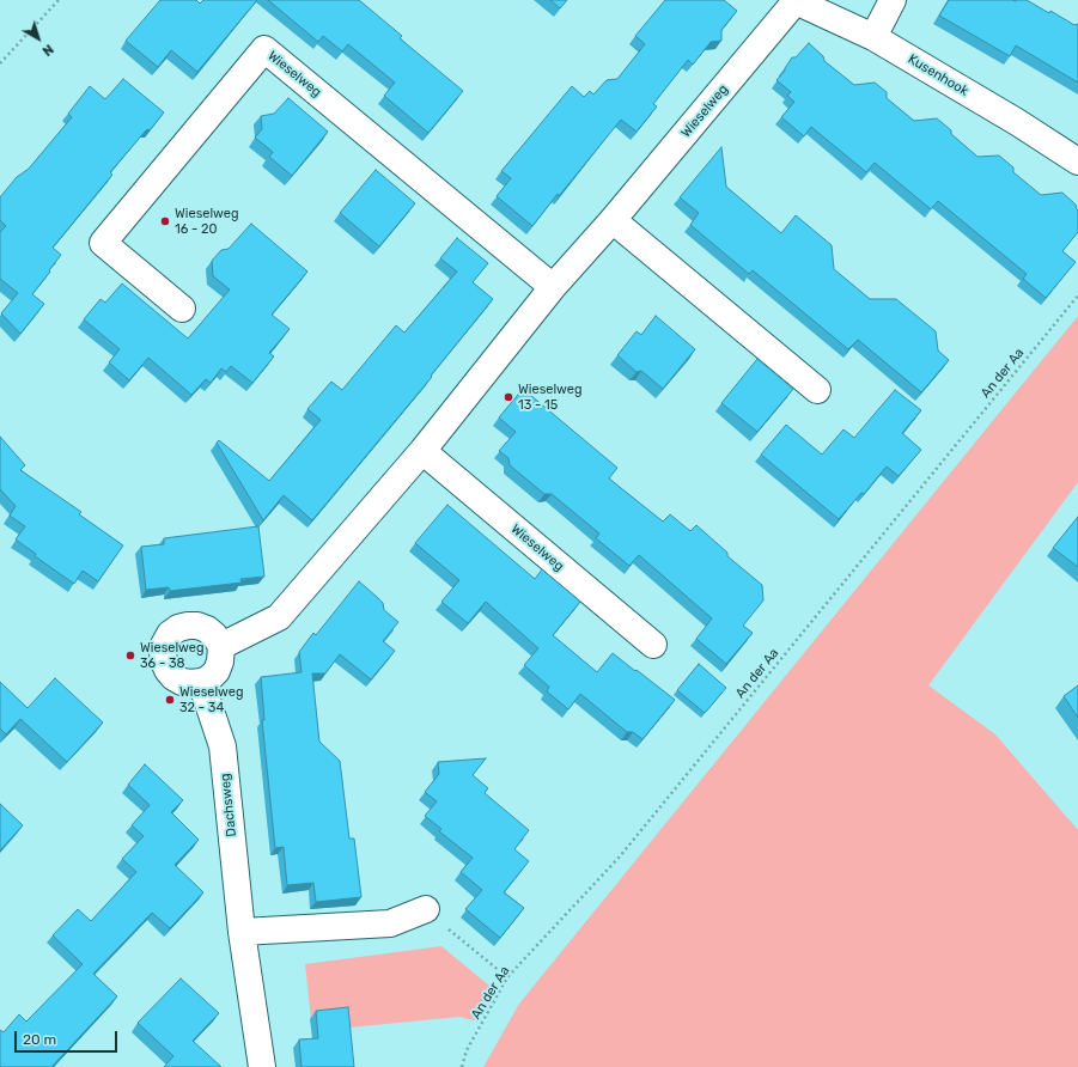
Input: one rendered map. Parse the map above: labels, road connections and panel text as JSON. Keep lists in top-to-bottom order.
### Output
{
  "streets": {
    "street": ["Wieselweg", "Kusenhook", "Dachsweg"],
    "path": ["An der Aa"]
  },
  "crossings": [
    ["Wieselweg", "Kusenhook"],
    ["Wieselweg", "Dachsweg"]
  ],
  "places": [
    "Wieselweg 16 - 20",
    "Wieselweg 13 - 15",
    "Wieselweg 36 - 38",
    "Wieselweg 32 - 34"
  ],
  "scale_bar": "20 m",
  "north": "bottom right"
}
